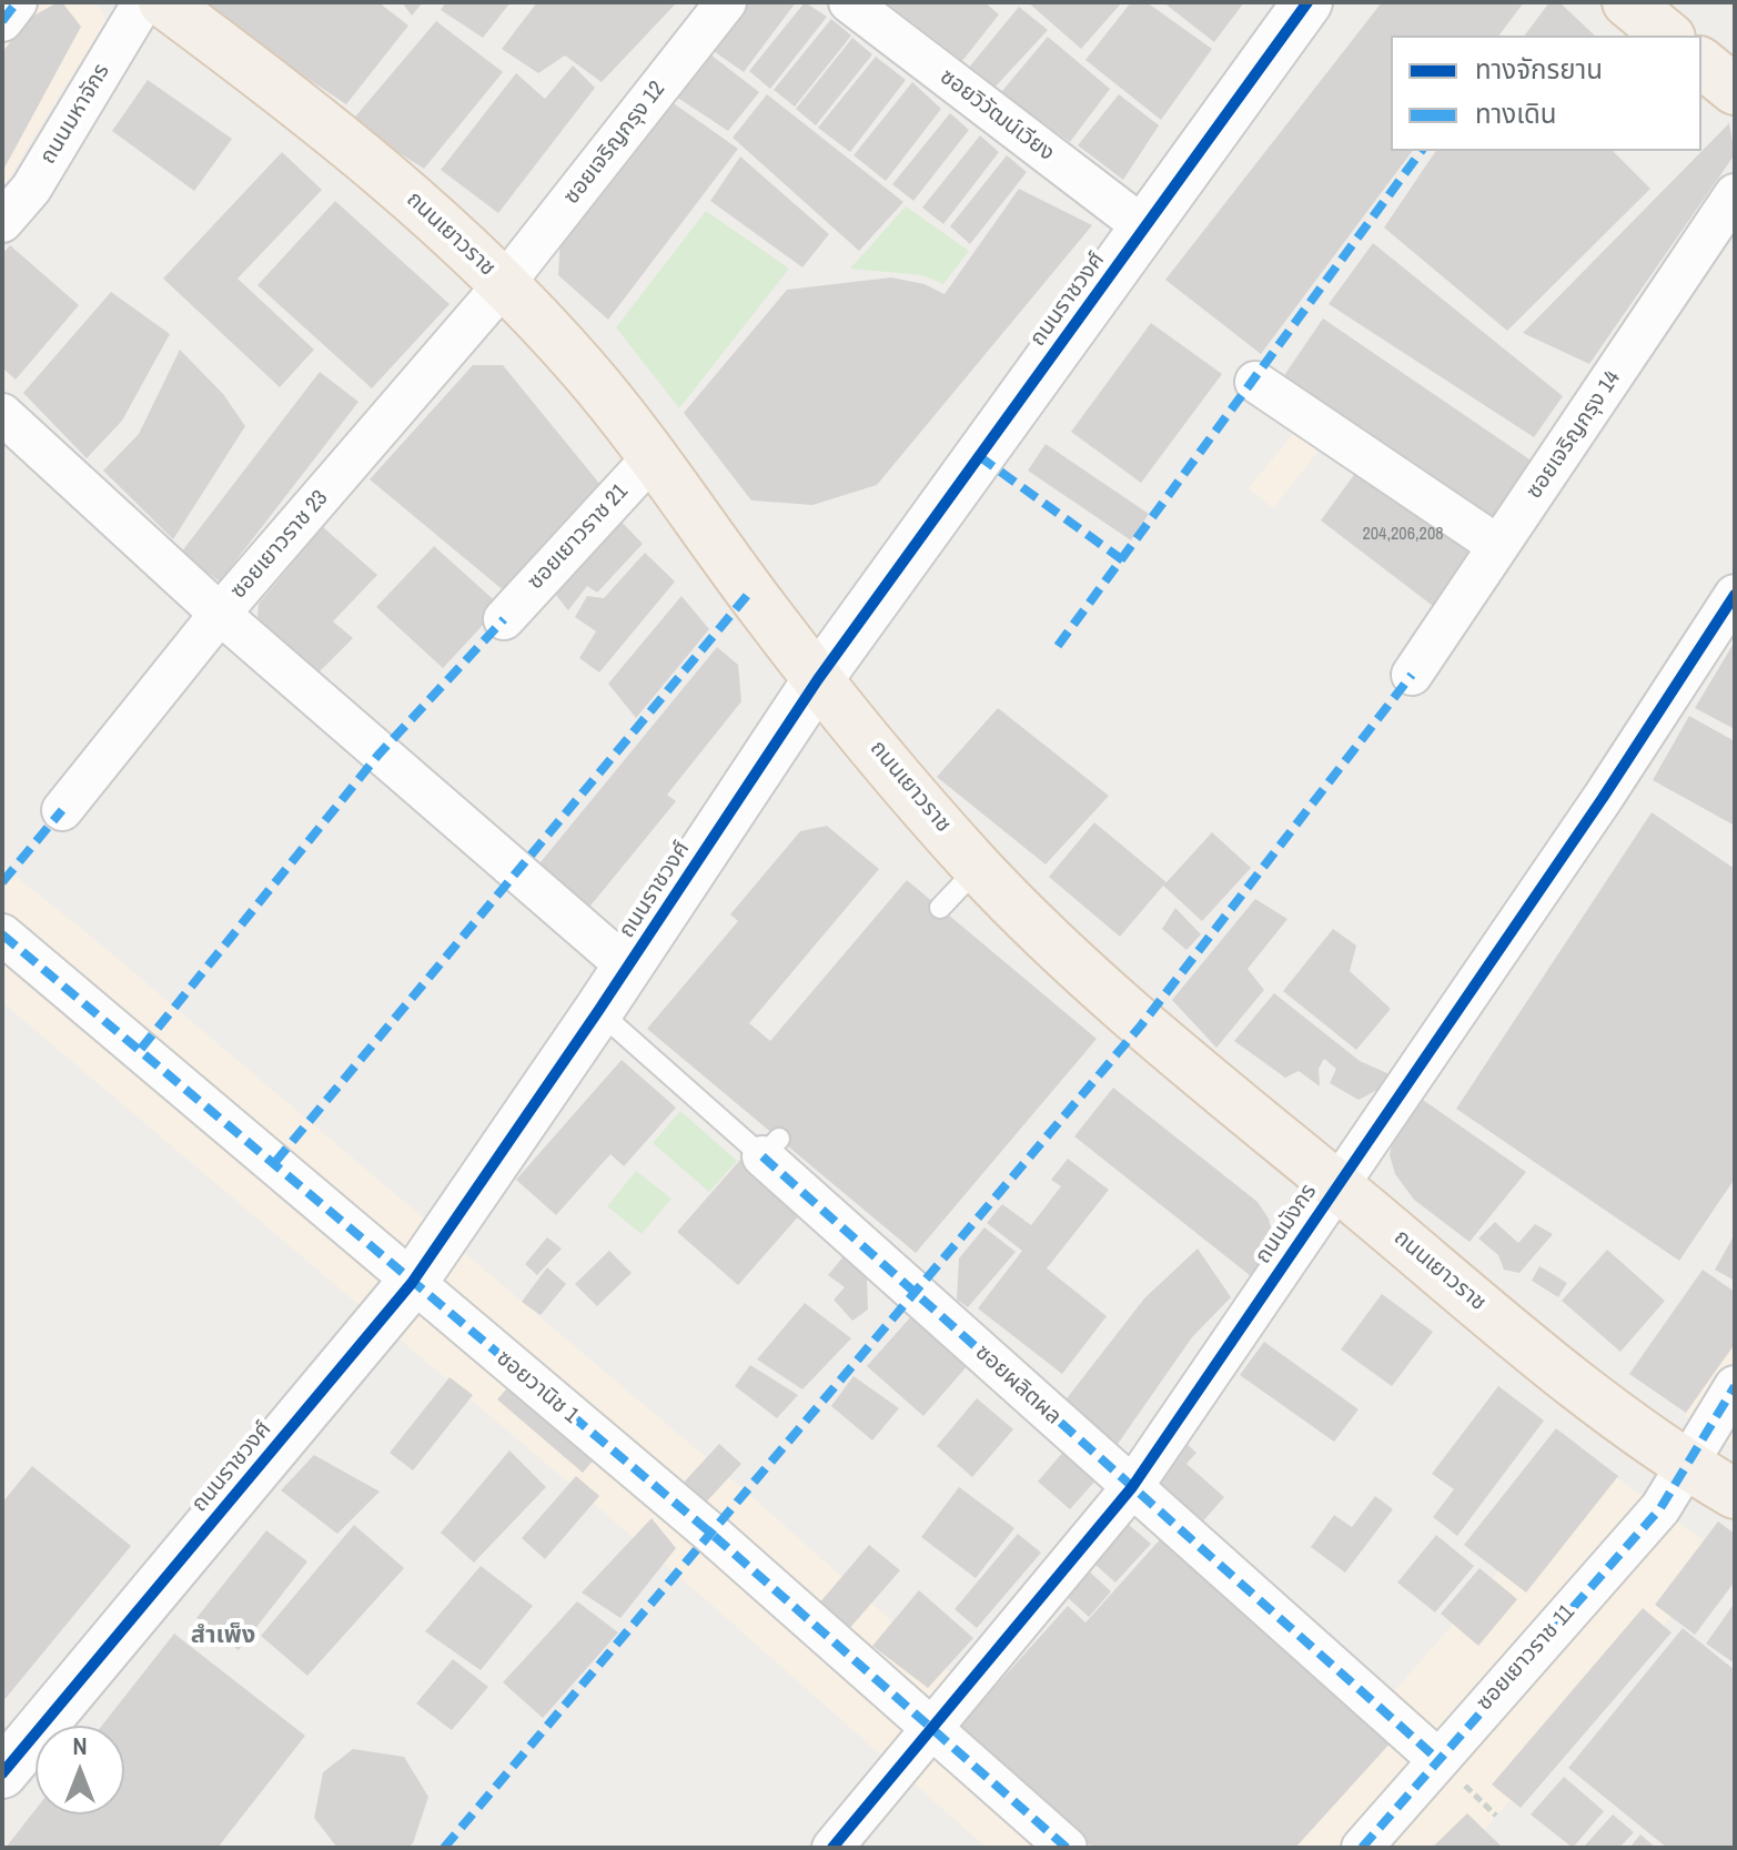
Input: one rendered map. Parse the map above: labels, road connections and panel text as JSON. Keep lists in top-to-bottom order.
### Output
{
  "streets": {
    "main road": ["ถนนเยาวราช"],
    "street": [
      "ถนนมหาจักร",
      "ซอยวิวัฒน์เวียง",
      "ซอยเจริญกรุง 12",
      "ถนนราชวงศ์",
      "ซอยเจริญกรุง 14",
      "ซอยเยาวราช 21",
      "ซอยเยาวราช 23",
      "ถนนมังกร",
      "ซอยผลิตผล",
      "ซอยวานิช 1",
      "ซอยเยาวราช 11"
    ]
  },
  "crossings": [
    ["ซอยวิวัฒน์เวียง", "ถนนราชวงศ์"],
    ["ซอยเจริญกรุง 12", "ถนนเยาวราช"],
    ["ซอยเจริญกรุง 12", "ซอยเยาวราช 23"],
    ["ถนนเยาวราช", "ถนนราชวงศ์"],
    ["ถนนเยาวราช", "ซอยเยาวราช 21"],
    ["ถนนเยาวราช", "ซอยเยาวราช 23"],
    ["ถนนเยาวราช", "ถนนมังกร"],
    ["ถนนเยาวราช", "ซอยเยาวราช 11"],
    ["ถนนราชวงศ์", "ซอยผลิตผล"],
    ["ถนนราชวงศ์", "ซอยวานิช 1"],
    ["ถนนมังกร", "ซอยผลิตผล"],
    ["ถนนมังกร", "ซอยวานิช 1"],
    ["ซอยผลิตผล", "ซอยเยาวราช 11"]
  ],
  "districts": ["สำเพ็ง"],
  "house_numbers": ["204,206,208"],
  "legend": ["ทางจักรยาน", "ทางเดิน"],
  "north": "top"
}
